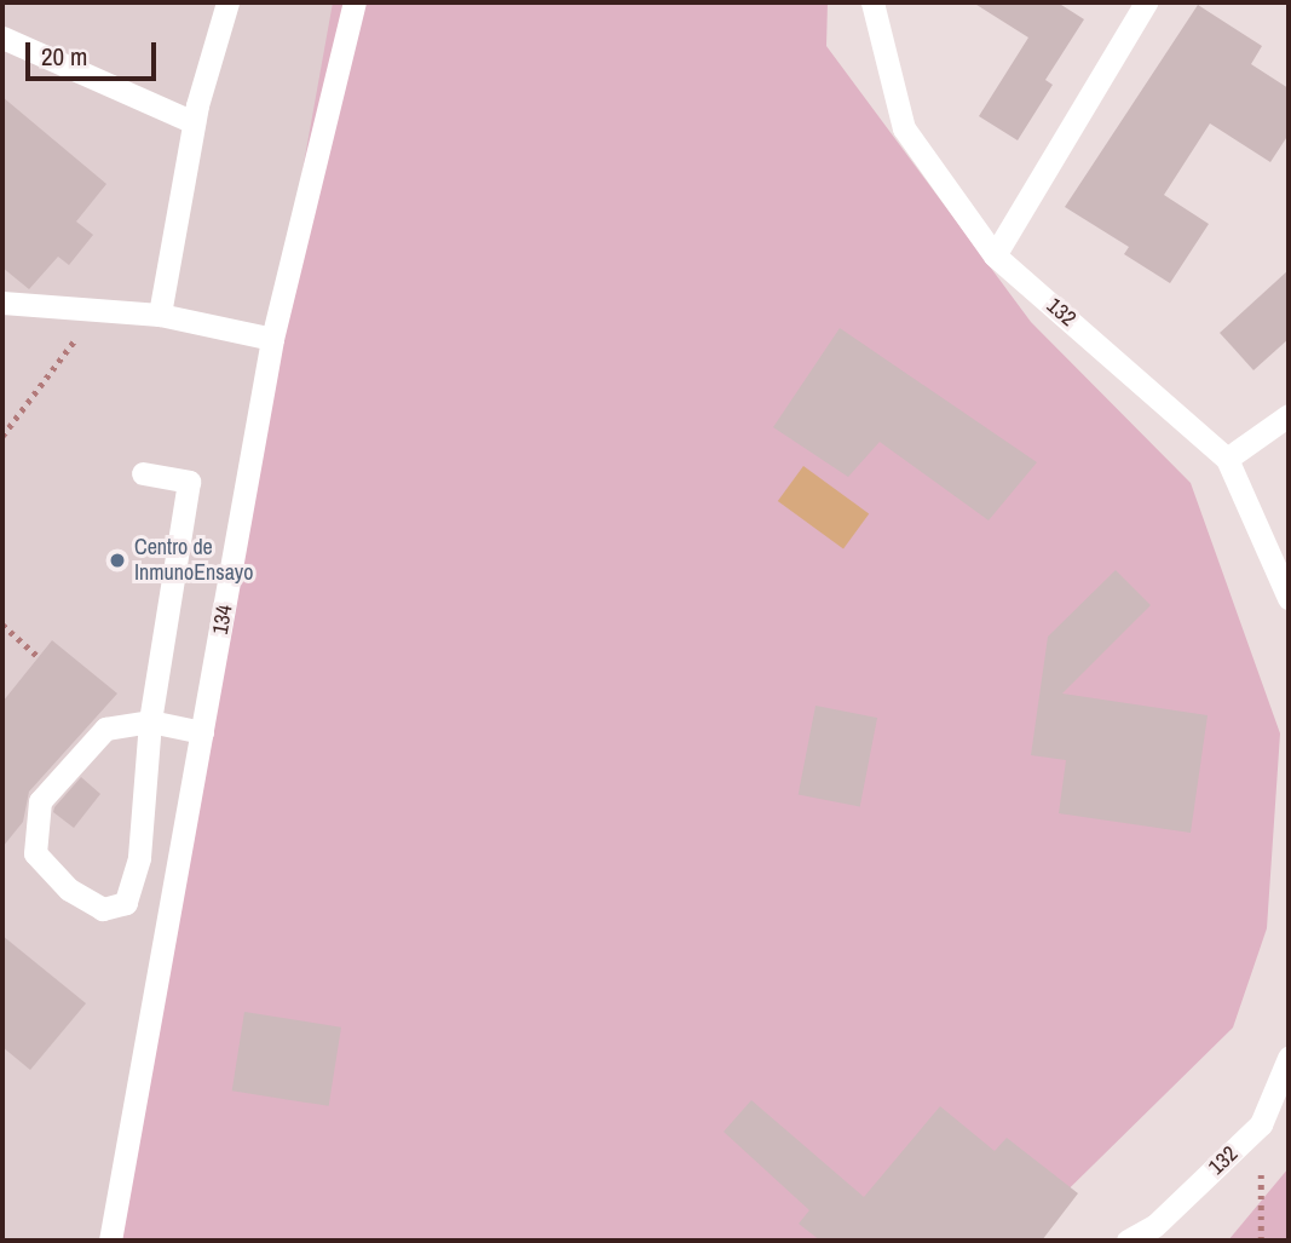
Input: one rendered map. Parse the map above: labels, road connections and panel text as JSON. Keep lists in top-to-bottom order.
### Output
{
  "streets": {
    "street": ["132", "134"]
  },
  "places": ["Centro de InmunoEnsayo"],
  "scale_bar": "20 m"
}
